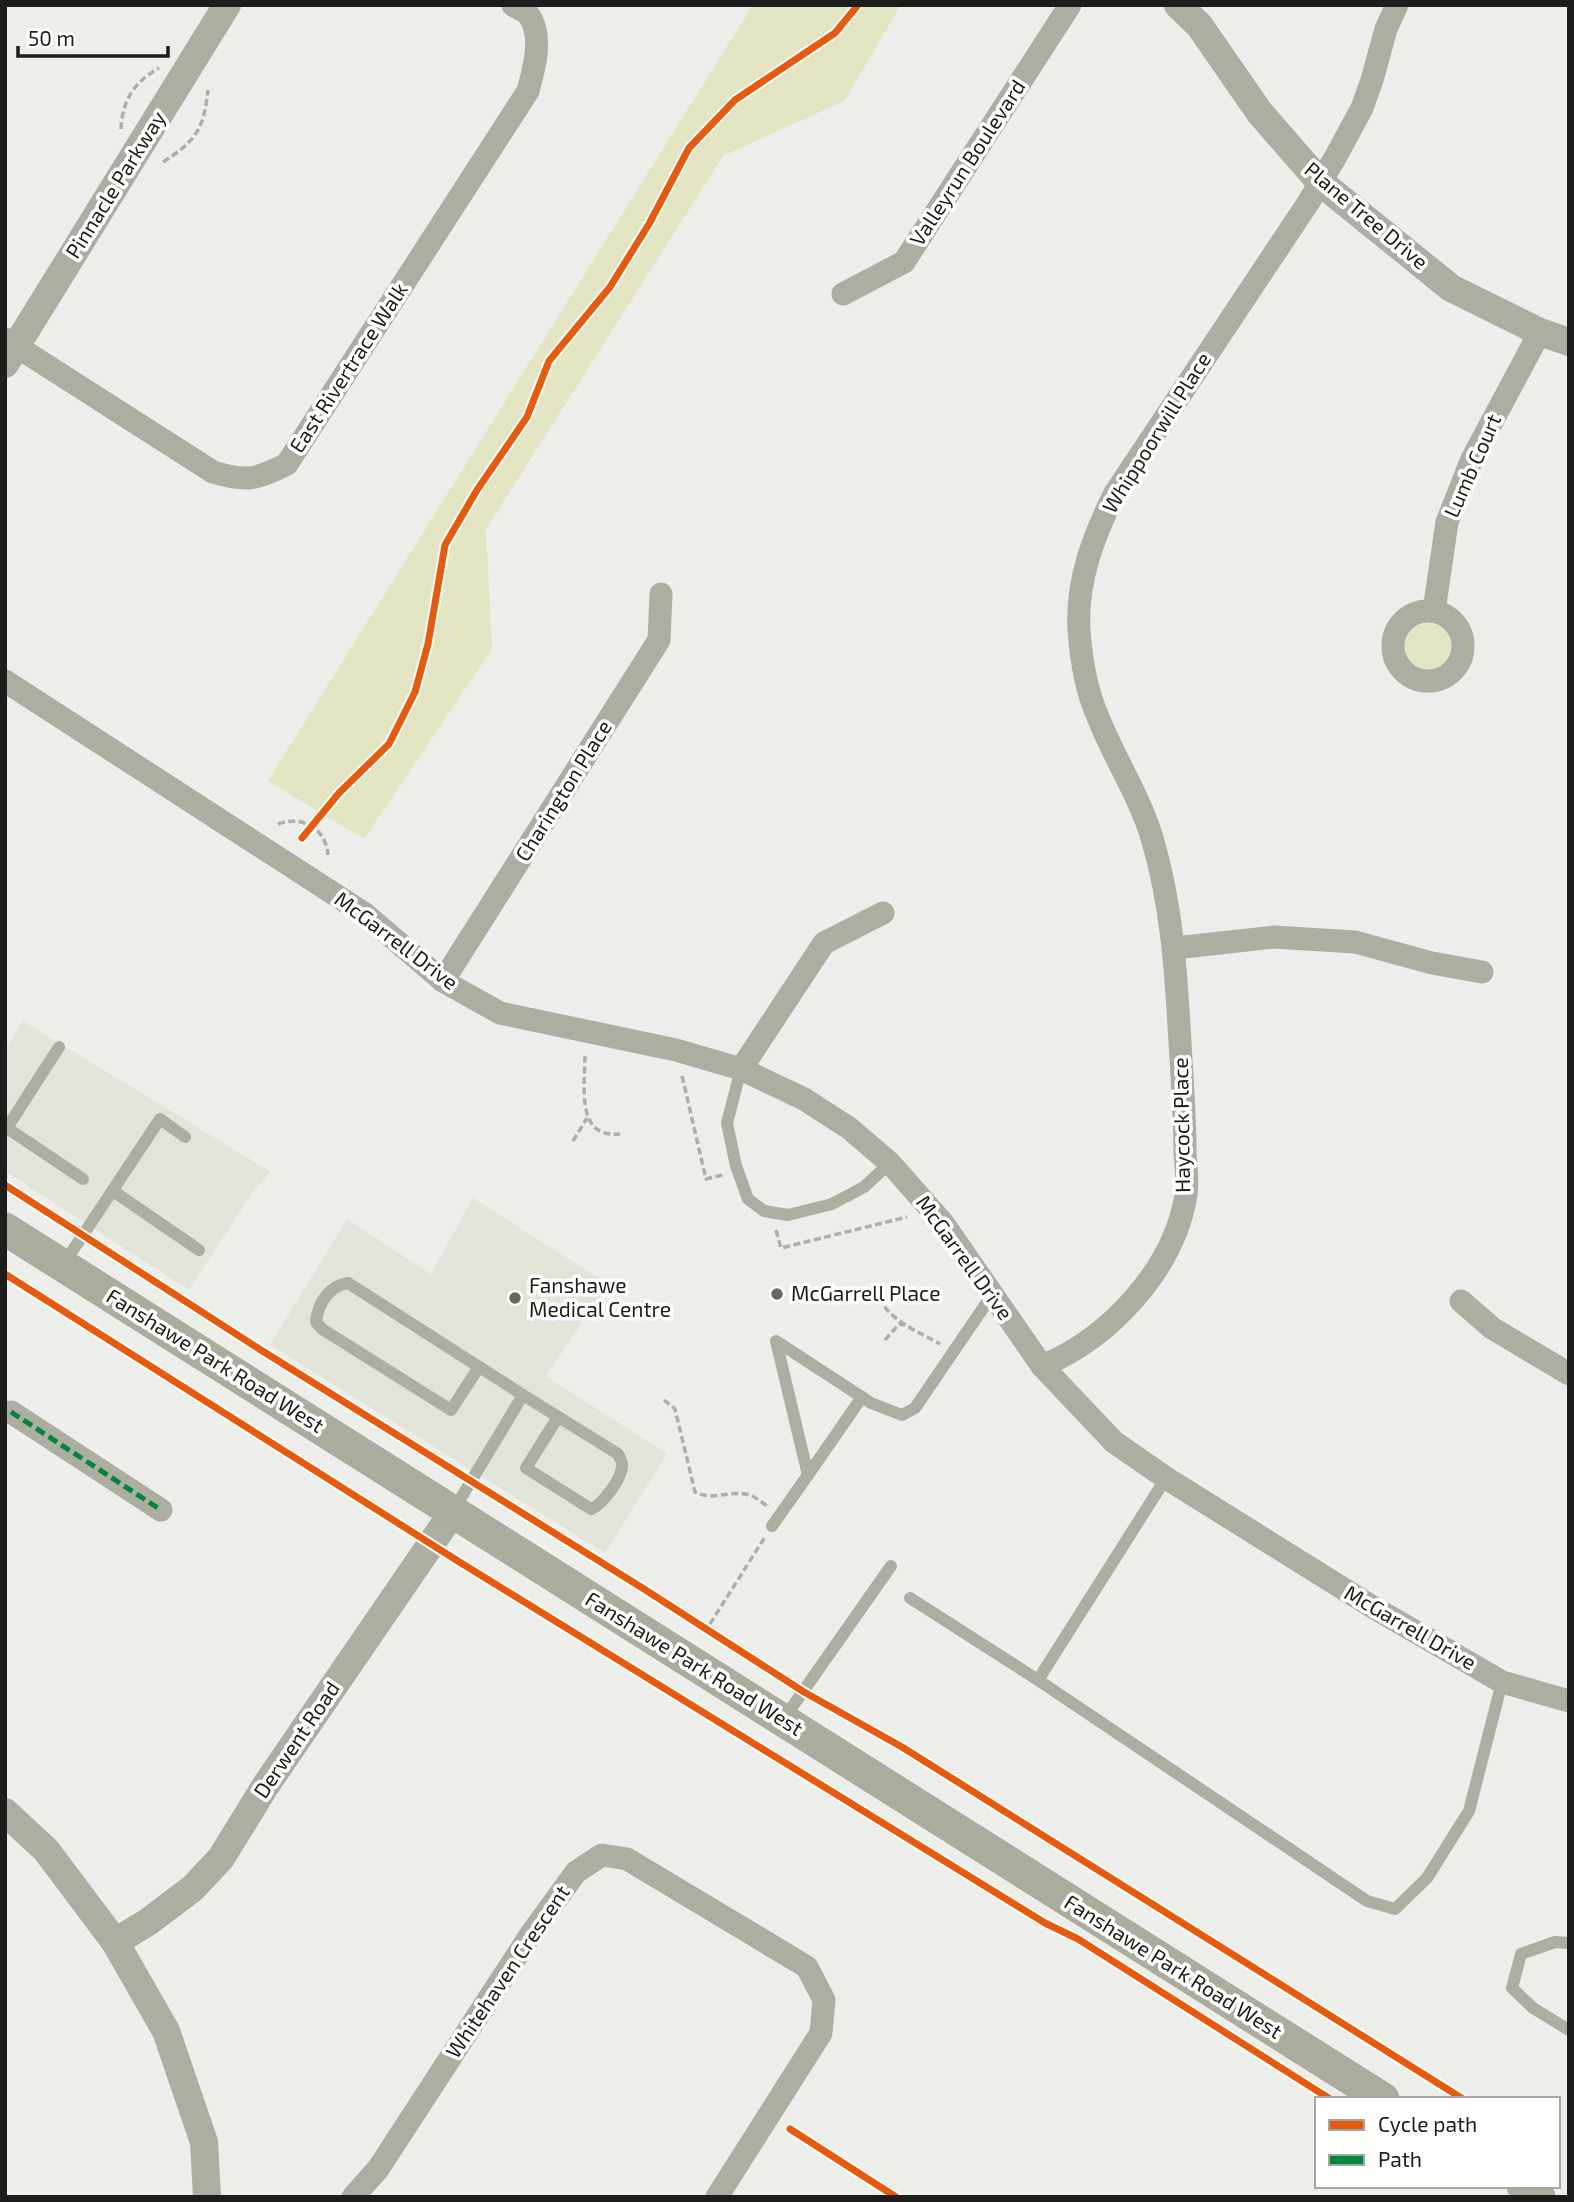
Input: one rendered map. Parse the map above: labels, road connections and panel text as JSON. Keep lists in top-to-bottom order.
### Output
{
  "streets": {
    "main road": ["Fanshawe Park Road West"],
    "street": [
      "Valleyrun Boulevard",
      "Pinnacle Parkway",
      "Plane Tree Drive",
      "East Rivertrace Walk",
      "Whippoorwill Place",
      "Lumb Court",
      "Charington Place",
      "McGarrell Drive",
      "Haycock Place",
      "Derwent Road",
      "Whitehaven Crescent"
    ]
  },
  "crossings": [
    ["Pinnacle Parkway", "East Rivertrace Walk"],
    ["Plane Tree Drive", "Whippoorwill Place"],
    ["Plane Tree Drive", "Lumb Court"],
    ["Whippoorwill Place", "Haycock Place"],
    ["Charington Place", "McGarrell Drive"],
    ["McGarrell Drive", "Haycock Place"],
    ["Fanshawe Park Road West", "Derwent Road"]
  ],
  "places": ["McGarrell Place", "Fanshawe Medical Centre"],
  "legend": ["Cycle path", "Path"],
  "scale_bar": "50 m"
}
